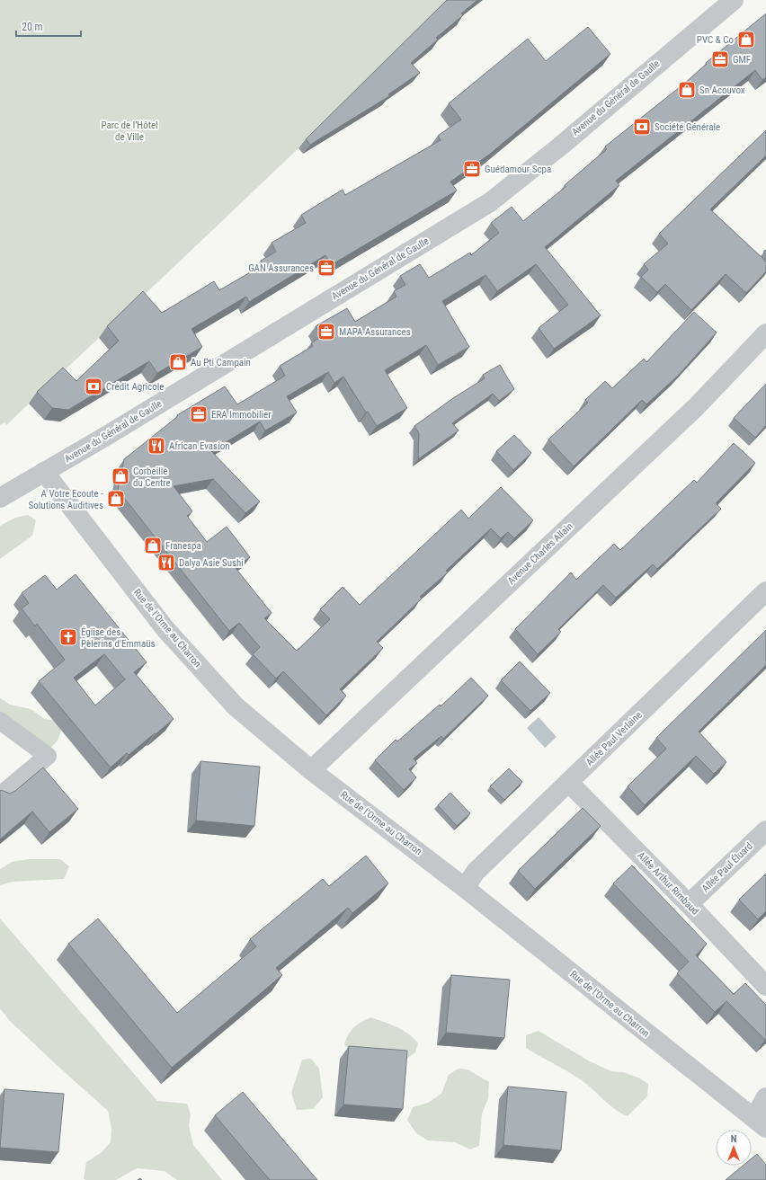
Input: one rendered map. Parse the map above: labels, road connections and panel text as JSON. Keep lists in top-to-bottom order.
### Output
{
  "streets": {
    "street": [
      "Avenue du Général de Gaulle",
      "Avenue Charles Allain",
      "Rue de l'Orme au Charron",
      "Allée Paul Verlaine",
      "Allée Paul Éluard",
      "Allée Arthur Rimbaud"
    ]
  },
  "crossings": [
    ["Avenue du Général de Gaulle", "Rue de l'Orme au Charron"],
    ["Avenue Charles Allain", "Rue de l'Orme au Charron"],
    ["Rue de l'Orme au Charron", "Allée Paul Verlaine"],
    ["Allée Paul Verlaine", "Allée Arthur Rimbaud"],
    ["Allée Paul Éluard", "Allée Arthur Rimbaud"]
  ],
  "parks": ["Parc de l’Hôtel de Ville"],
  "places": {
    "shop": [
      "PVC & Co",
      "Sn Acouvox",
      "Au Pti Campain",
      "Corbeille du Centre",
      "A Votre Ecoute - Solutions Auditives",
      "Franespa"
    ],
    "office": [
      "GMF",
      "Guédamour Scpa",
      "GAN Assurances",
      "MAPA Assurances",
      "ERA Immobilier"
    ],
    "bank": ["Société Générale", "Crédit Agricole"],
    "restaurant": ["African Evasion", "Dalya Asie Sushi"],
    "church": ["Église des Pèlerins d'Emmaüs"]
  },
  "scale_bar": "20 m",
  "north": "top"
}
